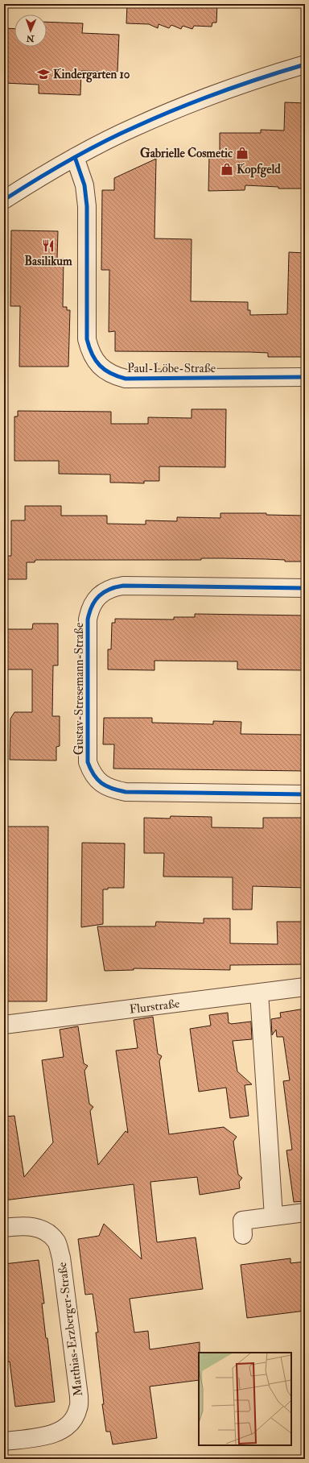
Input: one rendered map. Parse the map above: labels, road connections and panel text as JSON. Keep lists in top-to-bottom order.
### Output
{
  "streets": {
    "street": [
      "Paul-Löbe-Straße",
      "Gustav-Stresemann-Straße",
      "Flurstraße",
      "Matthias-Erzberger-Straße"
    ]
  },
  "places": {
    "school or university": ["Kindergarten 10"],
    "shop": ["Gabrielle Cosmetic", "Kopfgeld"],
    "restaurant": ["Basilikum"]
  },
  "north": "bottom"
}
